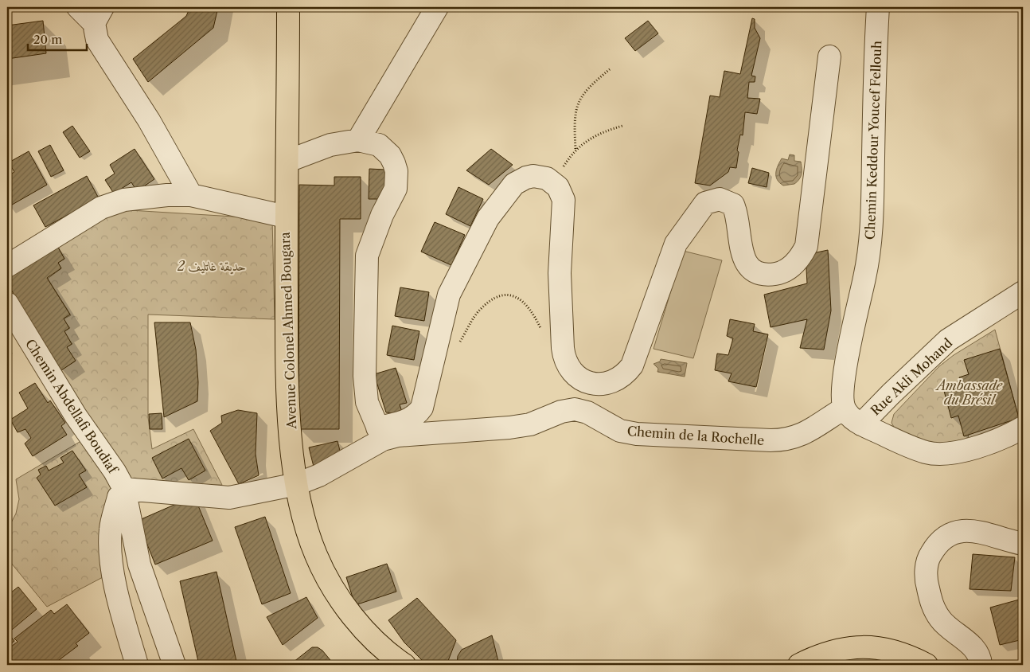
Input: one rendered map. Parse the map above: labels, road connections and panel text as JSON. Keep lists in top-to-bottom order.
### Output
{
  "streets": {
    "main road": ["Avenue Colonel Ahmed Bougara"],
    "street": [
      "Chemin Keddour Youcef Fellouh",
      "Rue Akli Mohand",
      "Chemin Abdellafi Boudiaf",
      "Chemin de la Rochelle"
    ]
  },
  "crossings": [
    ["Chemin Keddour Youcef Fellouh", "Chemin de la Rochelle"],
    ["Avenue Colonel Ahmed Bougara", "Chemin de la Rochelle"]
  ],
  "parks": ["حديقة غاتليف 2", "Ambassade du Brésil"],
  "scale_bar": "20 m"
}
